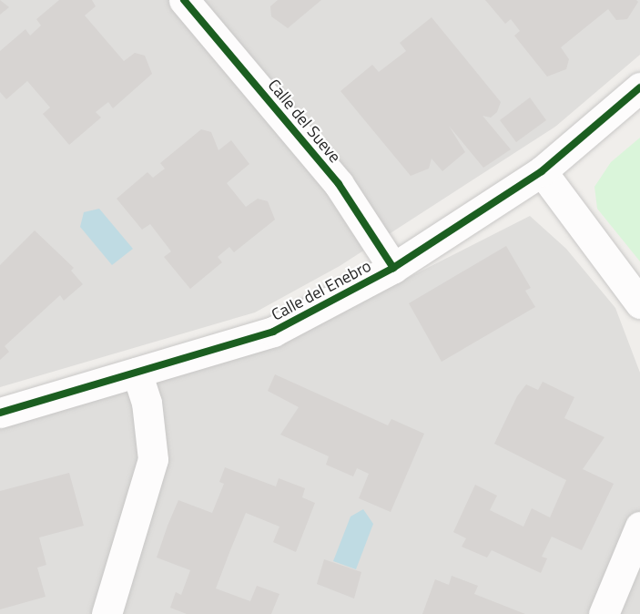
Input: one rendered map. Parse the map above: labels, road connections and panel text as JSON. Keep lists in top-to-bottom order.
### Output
{
  "streets": {
    "street": ["Calle del Sueve", "Calle del Enebro"]
  },
  "crossings": [
    ["Calle del Sueve", "Calle del Enebro"]
  ]
}
